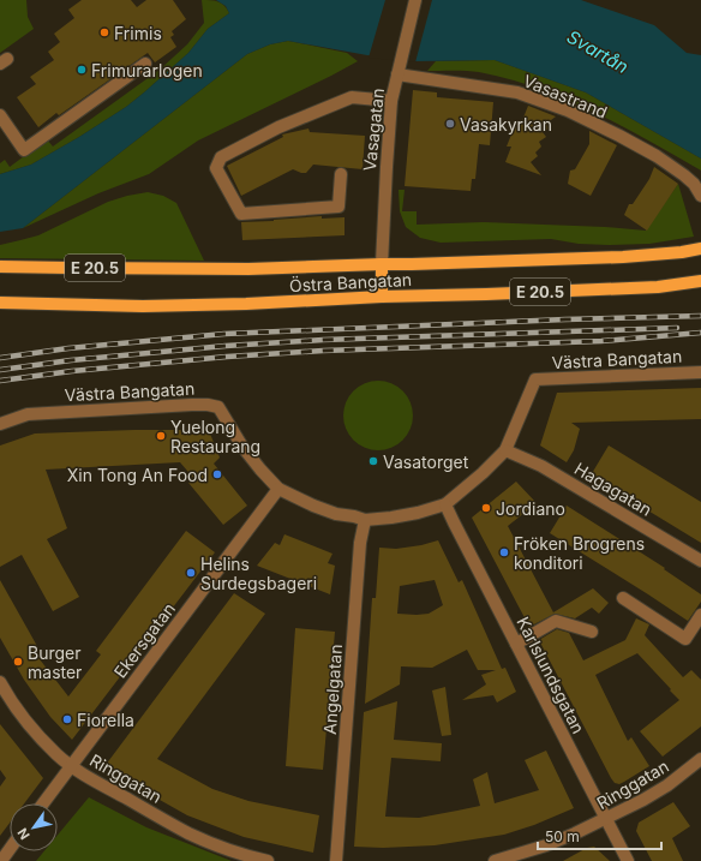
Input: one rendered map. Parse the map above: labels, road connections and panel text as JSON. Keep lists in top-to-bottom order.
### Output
{
  "streets": {
    "main road": ["E 20.5", "Östra Bangatan"],
    "street": [
      "Vasastrand",
      "Vasagatan",
      "Västra Bangatan",
      "Hagagatan",
      "Ekersgatan",
      "Karlslundsgatan",
      "Angelgatan",
      "Ringgatan"
    ]
  },
  "crossings": [
    ["Vasastrand", "Vasagatan"],
    ["Vasagatan", "Östra Bangatan"],
    ["Västra Bangatan", "Hagagatan"],
    ["Västra Bangatan", "Ekersgatan"],
    ["Ekersgatan", "Ringgatan"],
    ["Karlslundsgatan", "Ringgatan"]
  ],
  "water": ["Svartån"],
  "places": [
    "Frimis",
    "Frimurarlogen",
    "Vasakyrkan",
    "Yuelong Restaurang",
    "Vasatorget",
    "Xin Tong An Food",
    "Jordiano",
    "Fröken Brogrens konditori",
    "Helins Surdegsbageri",
    "Burger master",
    "Fiorella"
  ],
  "scale_bar": "50 m",
  "north": "bottom left"
}
